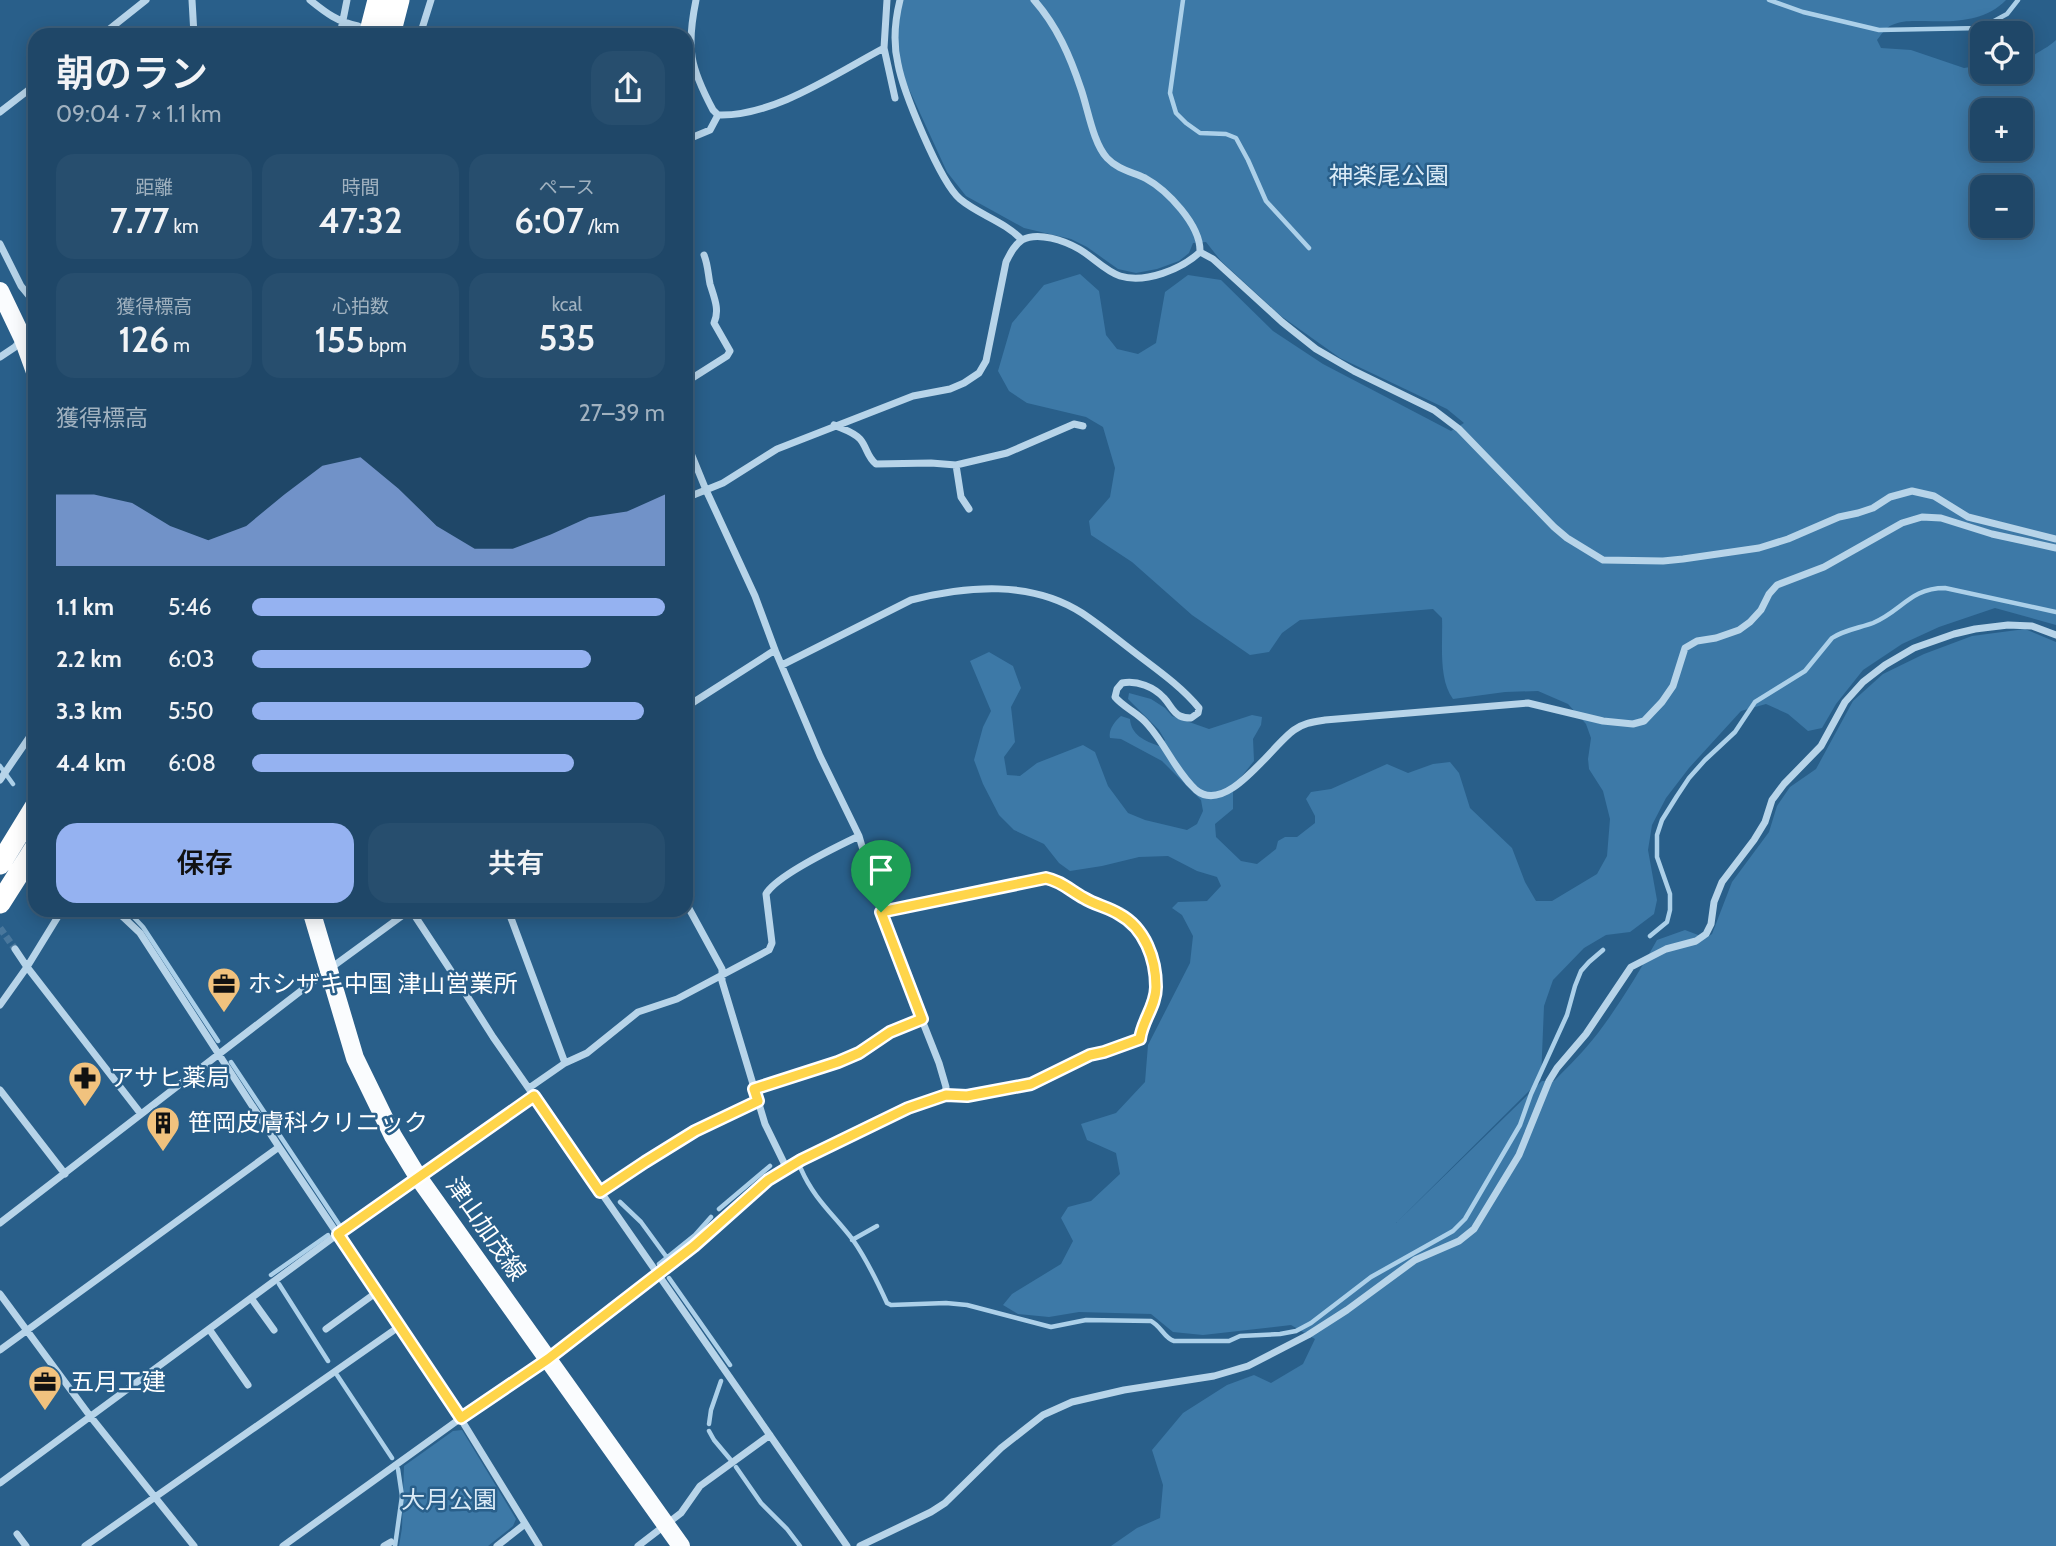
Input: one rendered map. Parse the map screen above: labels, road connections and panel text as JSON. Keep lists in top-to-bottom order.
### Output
{
  "streets": {
    "main road": ["津山加茂線"]
  },
  "parks": ["神楽尾公園", "大月公園"],
  "places": {
    "office": ["ホシザキ中国 津山営業所", "五月工建"],
    "pharmacy": ["アサヒ薬局"],
    "building": ["笹岡皮膚科クリニック"]
  },
  "page": {
    "map_buttons": ["+", "−"],
    "heading": ["朝のラン", "09:04 · 7 × 1.1 km"],
    "stats": [
      ["距離", "7.77 km"],
      ["時間", "47:32"],
      ["ペース", "6:07 /km"],
      ["獲得標高", "126 m"],
      ["心拍数", "155 bpm"],
      ["kcal", "535"]
    ],
    "chart": ["獲得標高", "27–39 m"],
    "list": [
      {
        "name": "1.1 km",
        "note": "5:46"
      },
      {
        "name": "2.2 km",
        "note": "6:03"
      },
      {
        "name": "3.3 km",
        "note": "5:50"
      },
      {
        "name": "4.4 km",
        "note": "6:08"
      }
    ],
    "buttons": ["保存", "共有"]
  }
}
